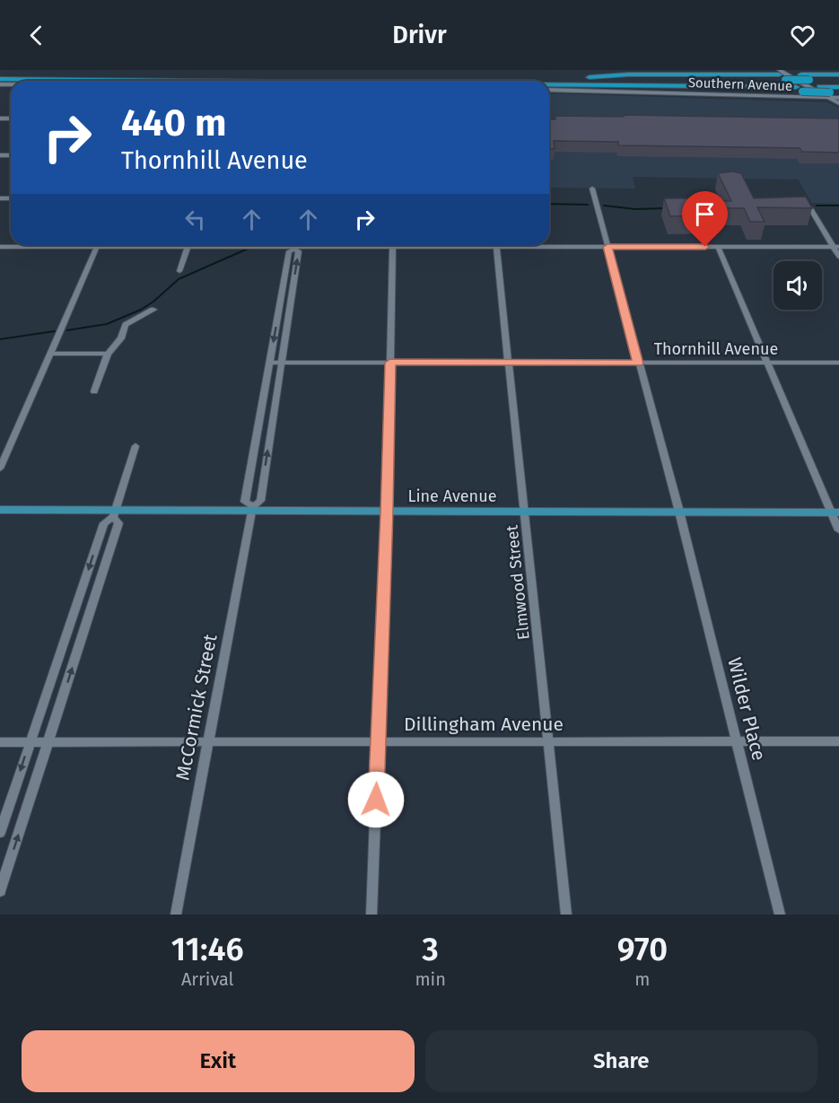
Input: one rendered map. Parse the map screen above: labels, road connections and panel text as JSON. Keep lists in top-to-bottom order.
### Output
{
  "streets": {
    "main road": ["Line Avenue"],
    "street": [
      "Southern Avenue",
      "Thornhill Avenue",
      "Elmwood Street",
      "McCormick Street",
      "Wilder Place",
      "Dillingham Avenue"
    ]
  },
  "crossings": [
    ["Thornhill Avenue", "Elmwood Street"],
    ["Thornhill Avenue", "McCormick Street"],
    ["Thornhill Avenue", "Wilder Place"],
    ["Line Avenue", "Elmwood Street"],
    ["Line Avenue", "McCormick Street"],
    ["Line Avenue", "Wilder Place"],
    ["Elmwood Street", "Dillingham Avenue"],
    ["McCormick Street", "Dillingham Avenue"],
    ["Wilder Place", "Dillingham Avenue"]
  ],
  "page": {
    "header": "Drivr",
    "turn": ["440 m", "Thornhill Avenue"],
    "eta": [
      "11:46",
      "Arrival",
      "3",
      "min",
      "970",
      "m"
    ],
    "buttons": ["Exit", "Share"]
  }
}
